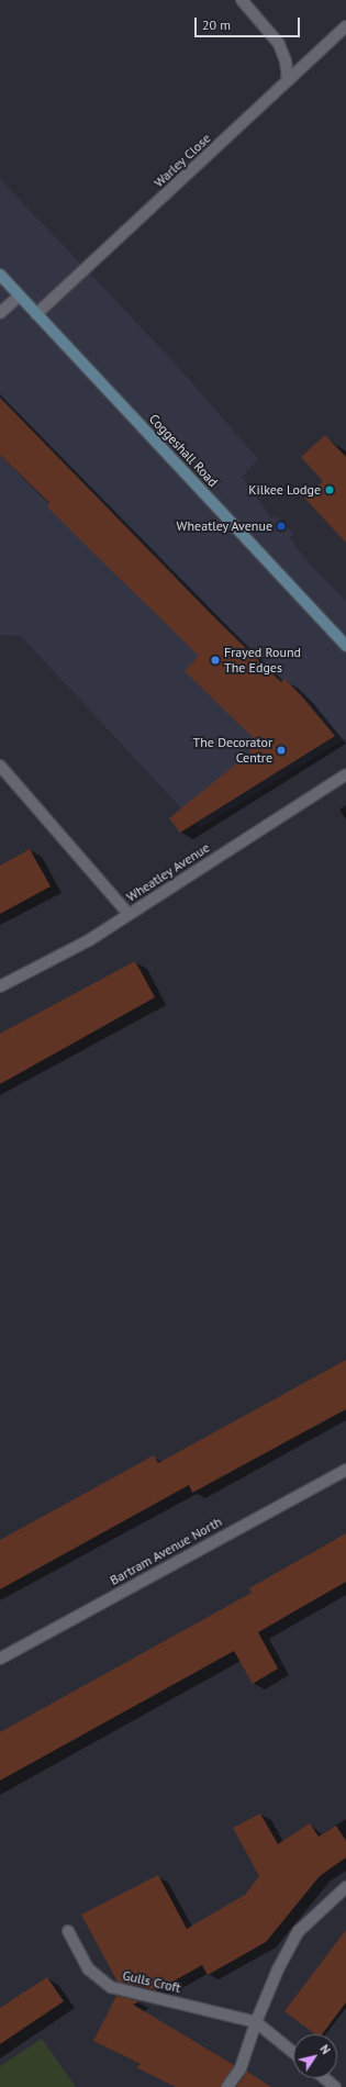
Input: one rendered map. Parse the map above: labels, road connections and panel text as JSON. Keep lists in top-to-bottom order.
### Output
{
  "streets": {
    "main road": ["Coggeshall Road"],
    "street": [
      "Warley Close",
      "Wheatley Avenue",
      "Bartram Avenue North",
      "Gulls Croft"
    ]
  },
  "crossings": [
    ["Warley Close", "Coggeshall Road"]
  ],
  "places": [
    "Kilkee Lodge",
    "Wheatley Avenue",
    "Frayed Round The Edges",
    "The Decorator Centre"
  ],
  "scale_bar": "20 m",
  "north": "top right"
}
